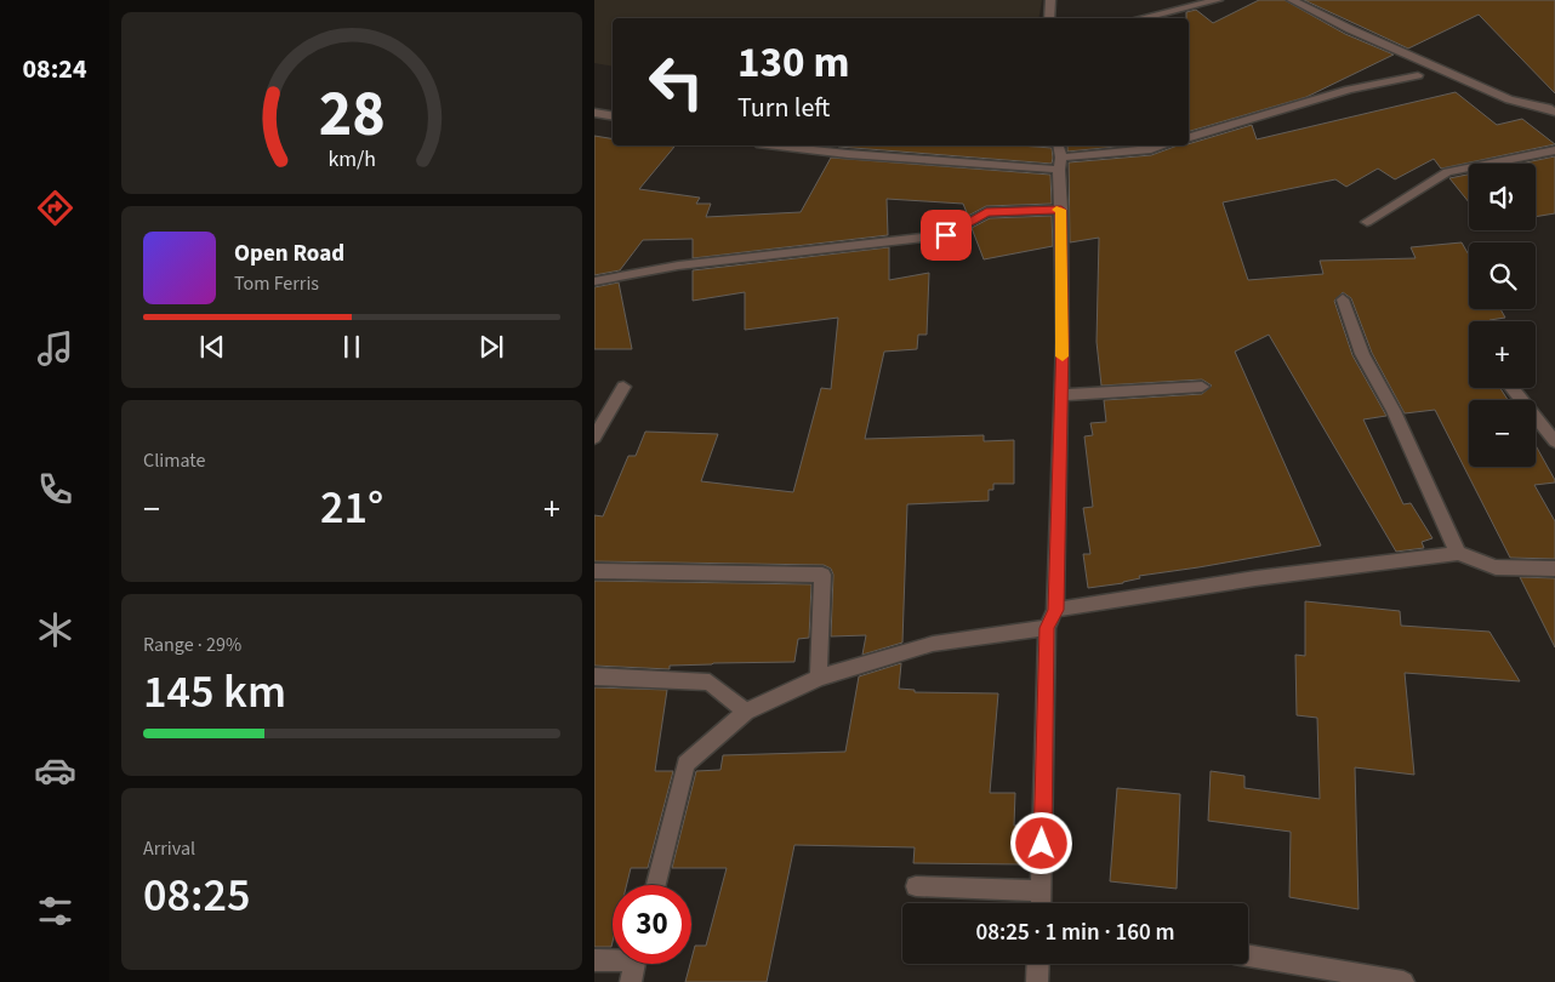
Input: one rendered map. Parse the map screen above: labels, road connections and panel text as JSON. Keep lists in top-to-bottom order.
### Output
{
  "page": {
    "tabs": "08:24",
    "turn": ["130 m", "Turn left"],
    "map_buttons": ["+", "−"],
    "song": ["Open Road", "Tom Ferris"],
    "tile": [
      "Climate",
      ["Range · 29%", "145 km"],
      ["Arrival", "08:25"]
    ],
    "heat": ["−", "21°", "+"],
    "limit": "30",
    "trip": "08:25 · 1 min · 160 m",
    "gauge": ["28", "km/h"]
  }
}
